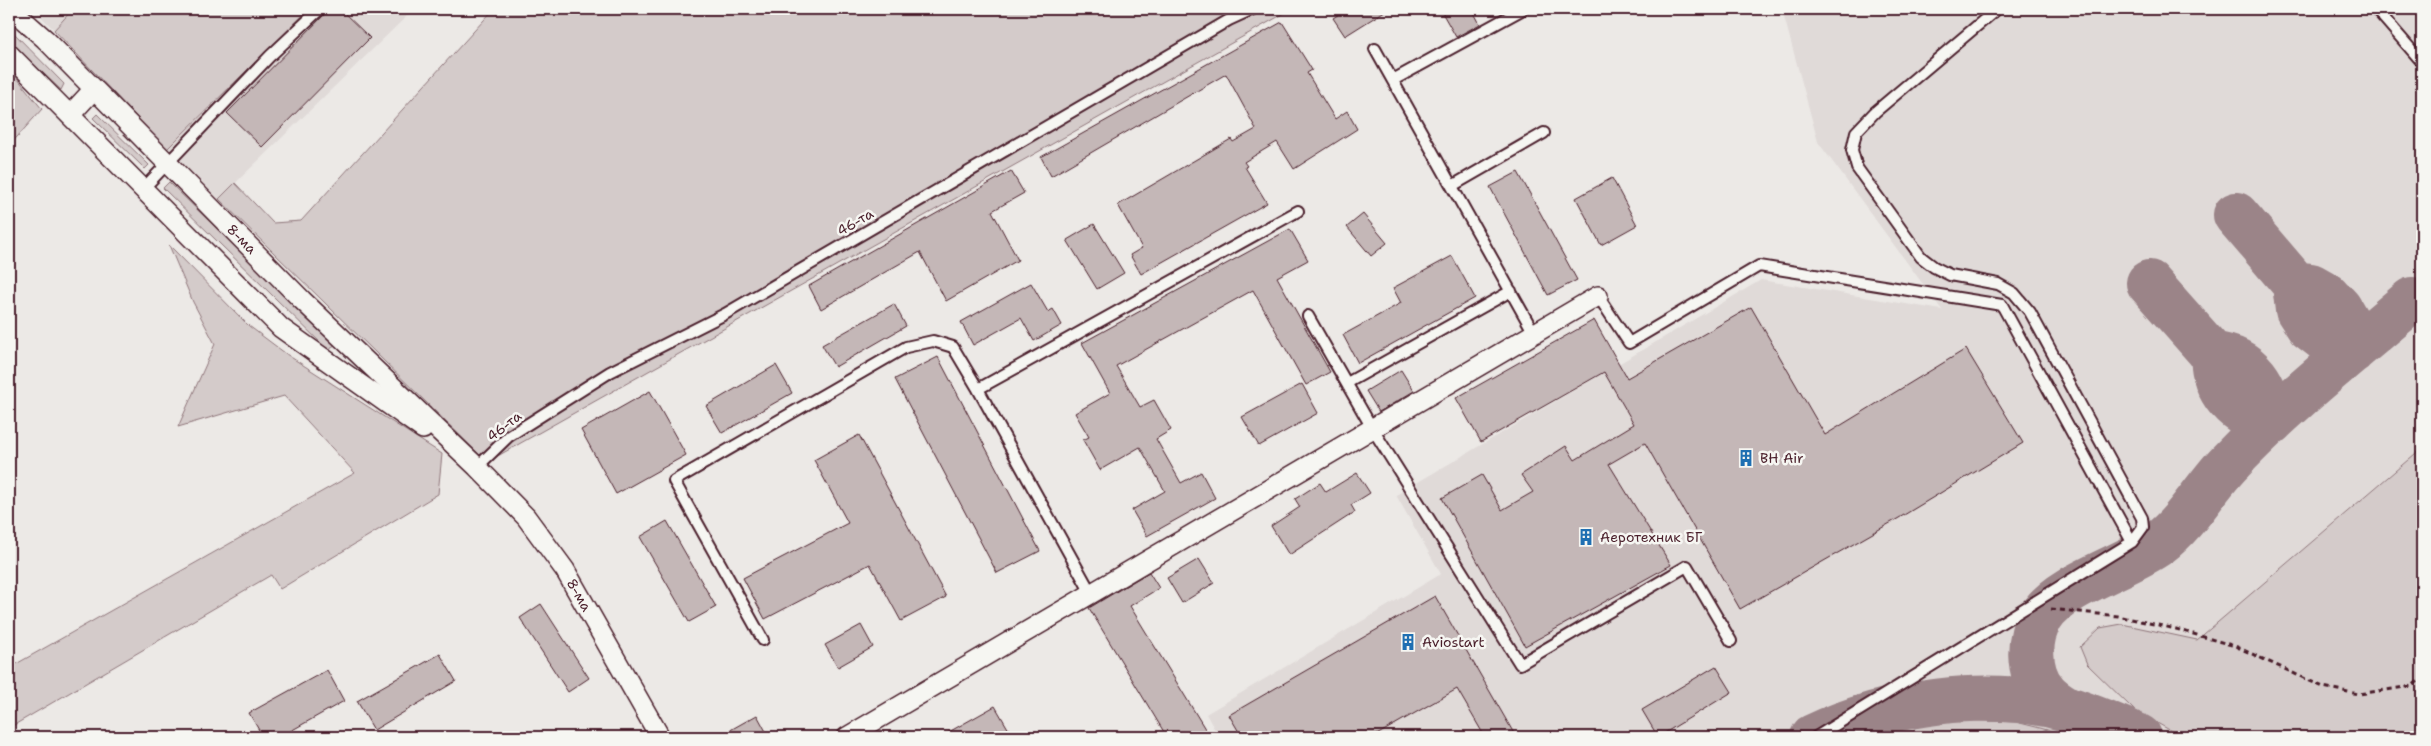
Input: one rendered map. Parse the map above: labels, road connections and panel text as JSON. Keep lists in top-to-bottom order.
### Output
{
  "streets": {
    "street": ["8-ма"],
    "lane": ["46-та"]
  },
  "crossings": [
    ["46-та", "8-ма"]
  ],
  "places": {
    "building": ["BH Air", "Аеротехник БГ", "Aviostart"]
  }
}
